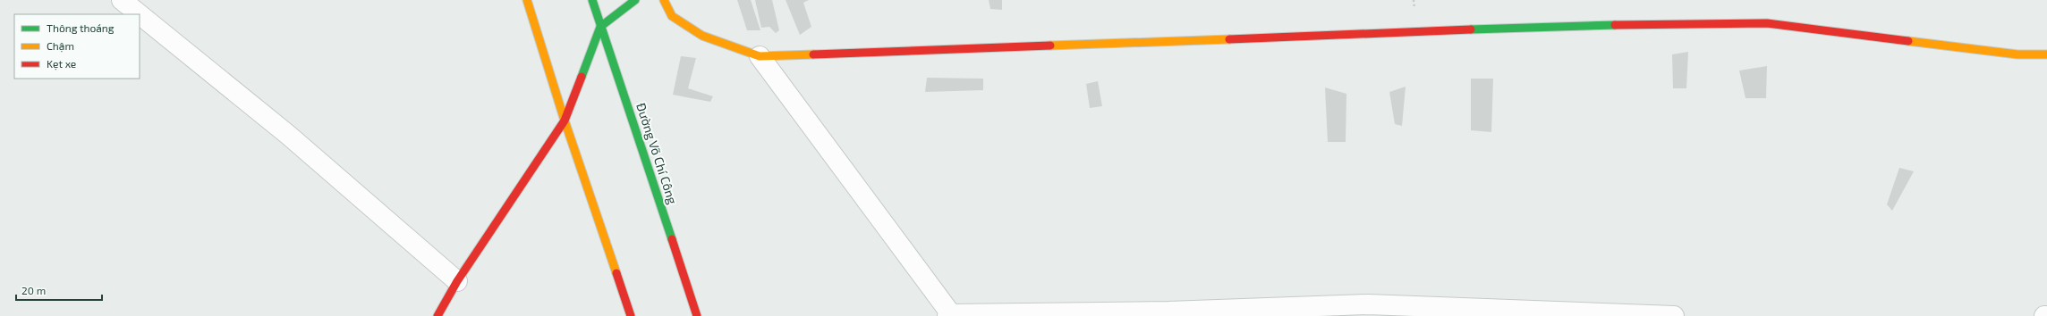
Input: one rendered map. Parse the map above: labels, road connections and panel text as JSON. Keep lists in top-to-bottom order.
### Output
{
  "streets": {
    "street": ["Đường Võ Chí Công"]
  },
  "legend": ["Thông thoáng", "Chậm", "Kẹt xe"],
  "scale_bar": "20 m"
}
